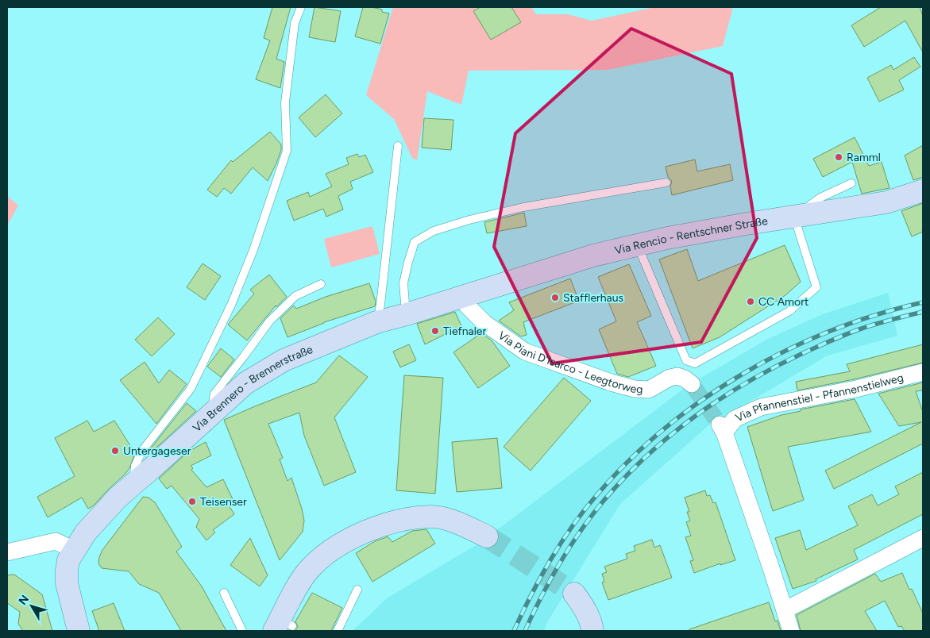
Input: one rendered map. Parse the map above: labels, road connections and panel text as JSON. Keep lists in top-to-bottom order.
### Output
{
  "streets": {
    "street": [
      "Via Rencio - Rentschner Straße",
      "Via Piani D'Isarco - Leegtorweg",
      "Via Brennero - Brennerstraße",
      "Via Pfannenstiel - Pfannenstielweg"
    ]
  },
  "crossings": [
    ["Via Rencio - Rentschner Straße", "Via Piani D'Isarco - Leegtorweg"],
    ["Via Rencio - Rentschner Straße", "Via Brennero - Brennerstraße"],
    ["Via Piani D'Isarco - Leegtorweg", "Via Brennero - Brennerstraße"]
  ],
  "places": [
    "Ramml",
    "Stafflerhaus",
    "CC Amort",
    "Tiefnaler",
    "Untergageser",
    "Teisenser"
  ],
  "north": "top left"
}
